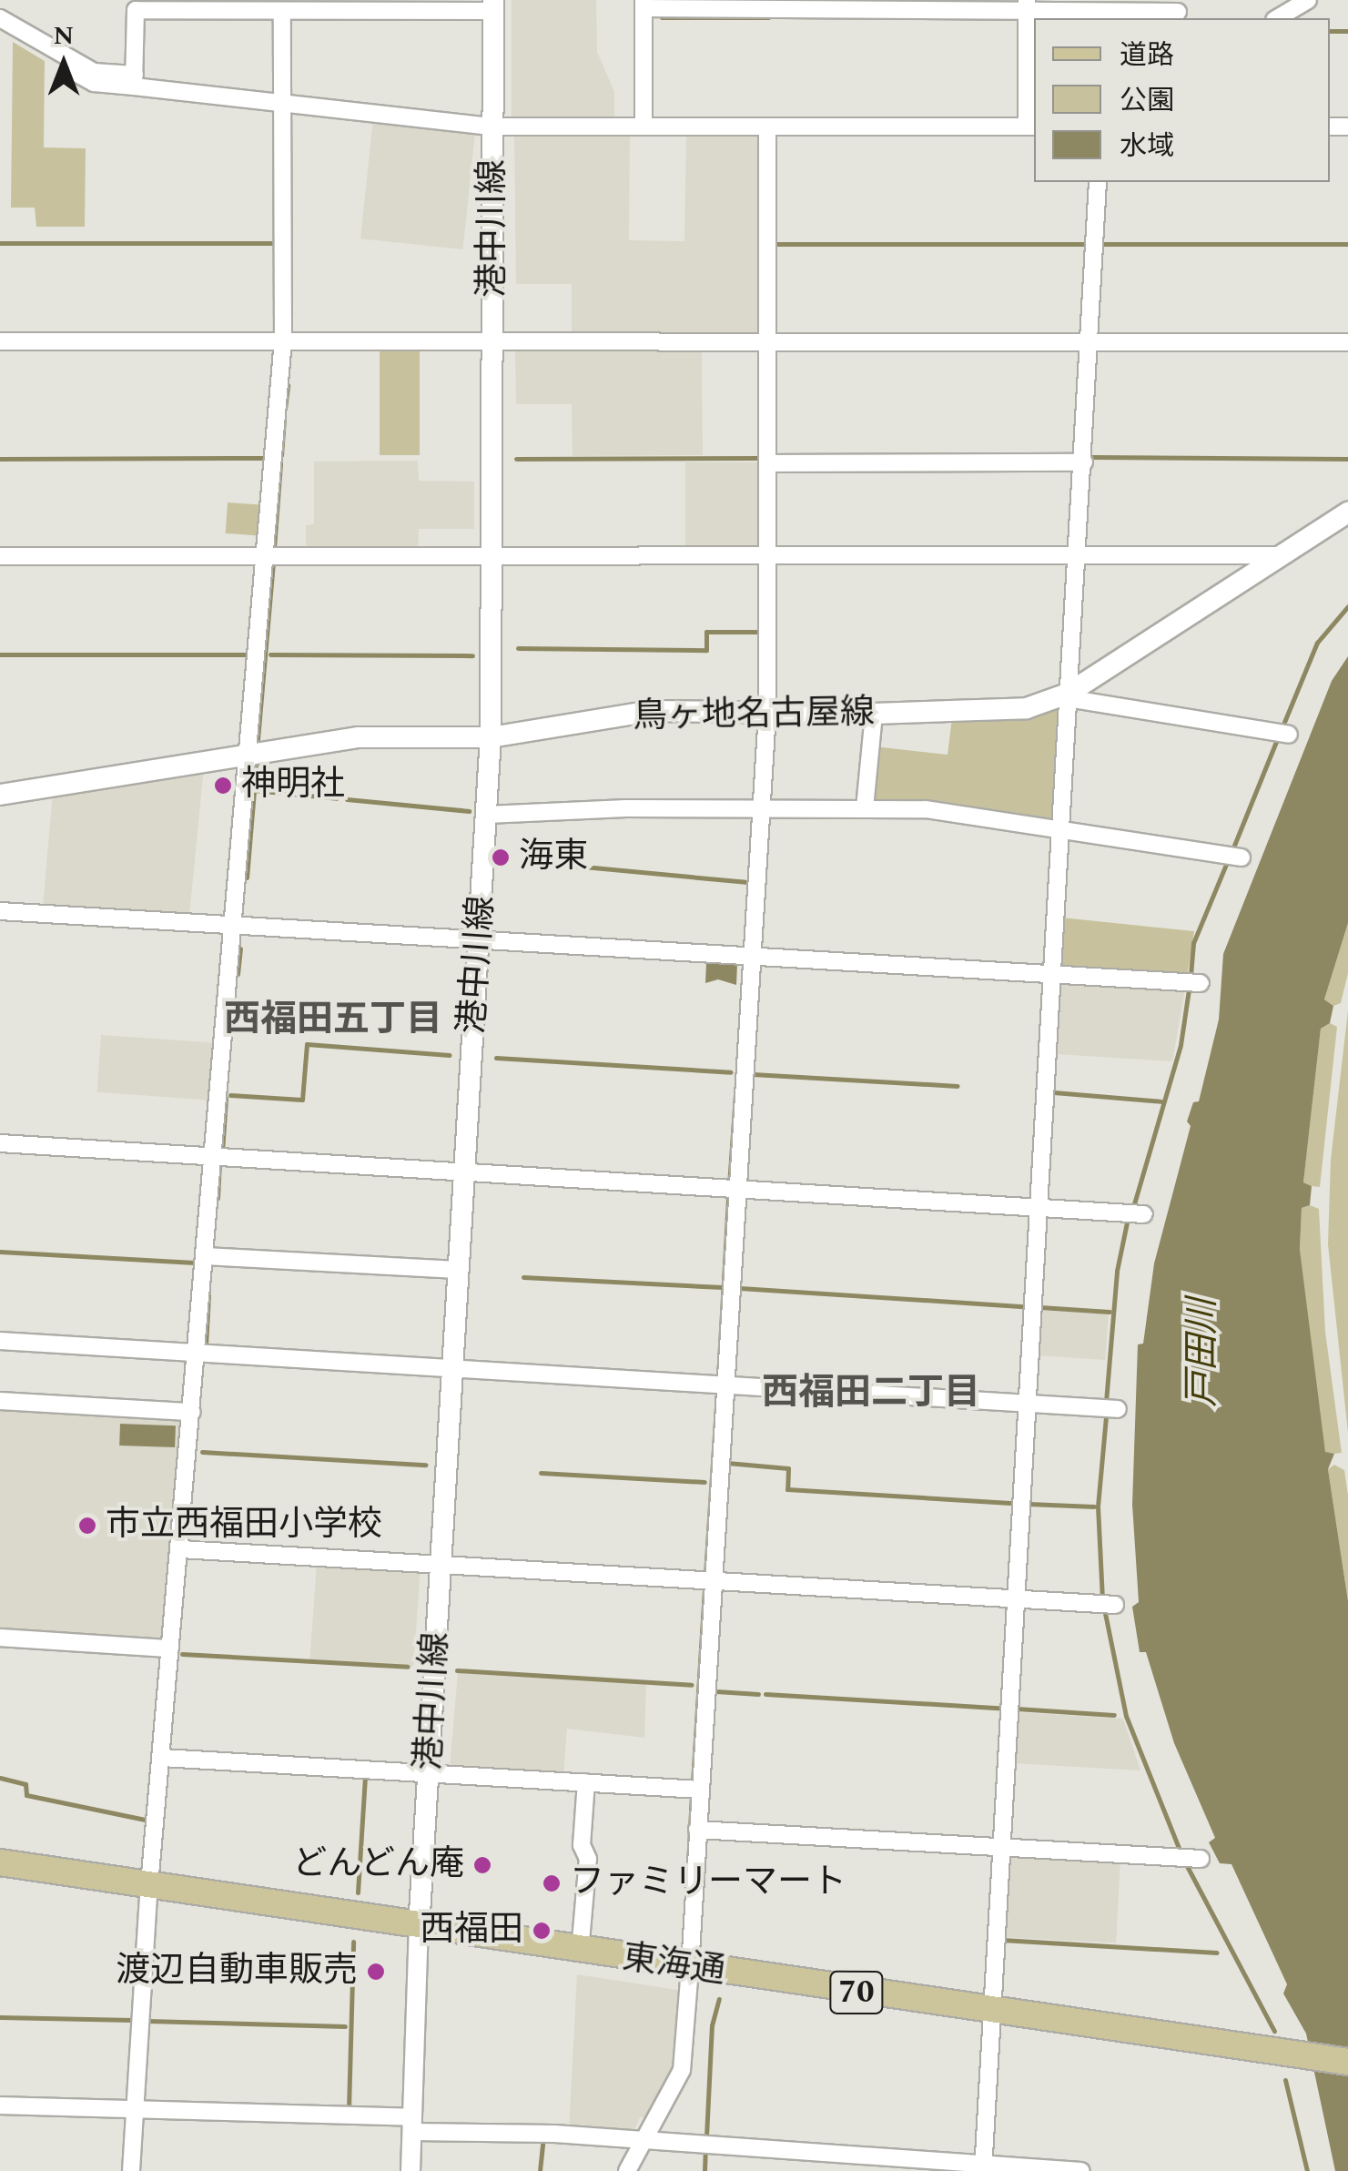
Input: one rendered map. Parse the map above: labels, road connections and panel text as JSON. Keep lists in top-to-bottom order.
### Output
{
  "streets": {
    "main road": [
      "港中川線",
      "鳥ヶ地名古屋線",
      "東海通",
      "70"
    ]
  },
  "crossings": [
    ["港中川線", "鳥ヶ地名古屋線"],
    ["港中川線", "東海通"]
  ],
  "districts": ["西福田五丁目", "西福田二丁目"],
  "water": ["戸田川"],
  "places": [
    "神明社",
    "海東",
    "市立西福田小学校",
    "どんどん庵",
    "ファミリーマート",
    "西福田",
    "渡辺自動車販売"
  ],
  "legend": ["道路", "公園", "水域"],
  "north": "top"
}
